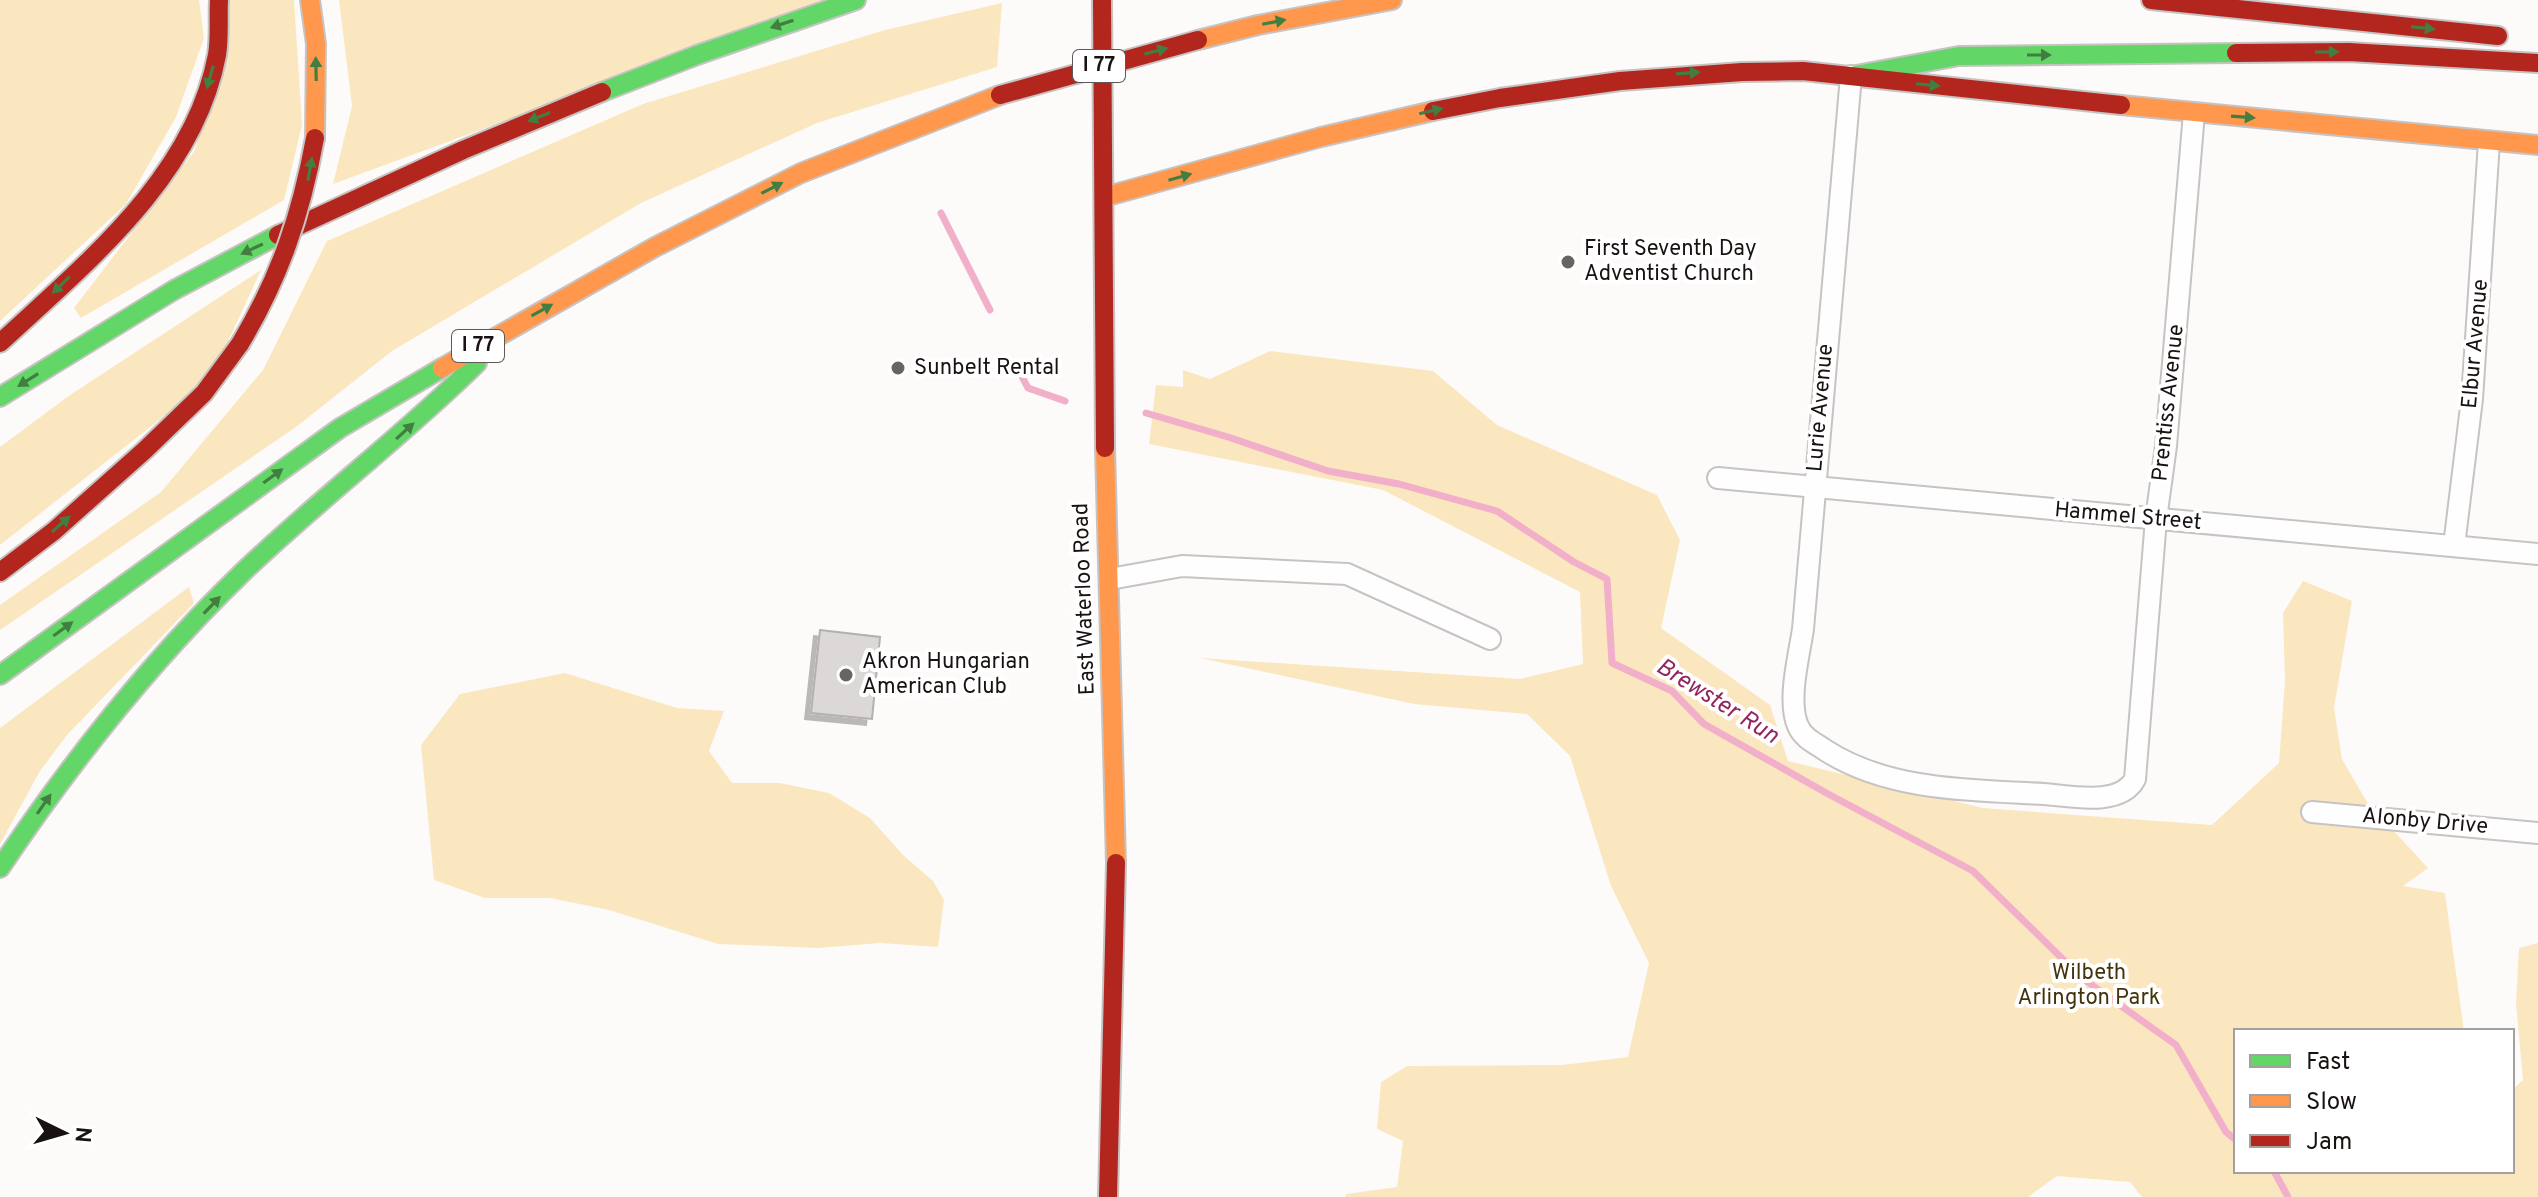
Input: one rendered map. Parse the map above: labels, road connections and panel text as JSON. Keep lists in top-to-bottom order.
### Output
{
  "streets": {
    "main road": ["I 77", "East Waterloo Road"],
    "street": [
      "Elbur Avenue",
      "Prentiss Avenue",
      "Lurie Avenue",
      "Hammel Street",
      "Alonby Drive"
    ]
  },
  "crossings": [
    ["Elbur Avenue", "Hammel Street"],
    ["Prentiss Avenue", "Lurie Avenue"],
    ["Prentiss Avenue", "Hammel Street"],
    ["Lurie Avenue", "Hammel Street"]
  ],
  "water": ["Brewster Run"],
  "parks": ["Wilbeth Arlington Park"],
  "places": ["First Seventh Day Adventist Church", "Sunbelt Rental", "Akron Hungarian American Club"],
  "legend": ["Fast", "Slow", "Jam"],
  "north": "right"
}
